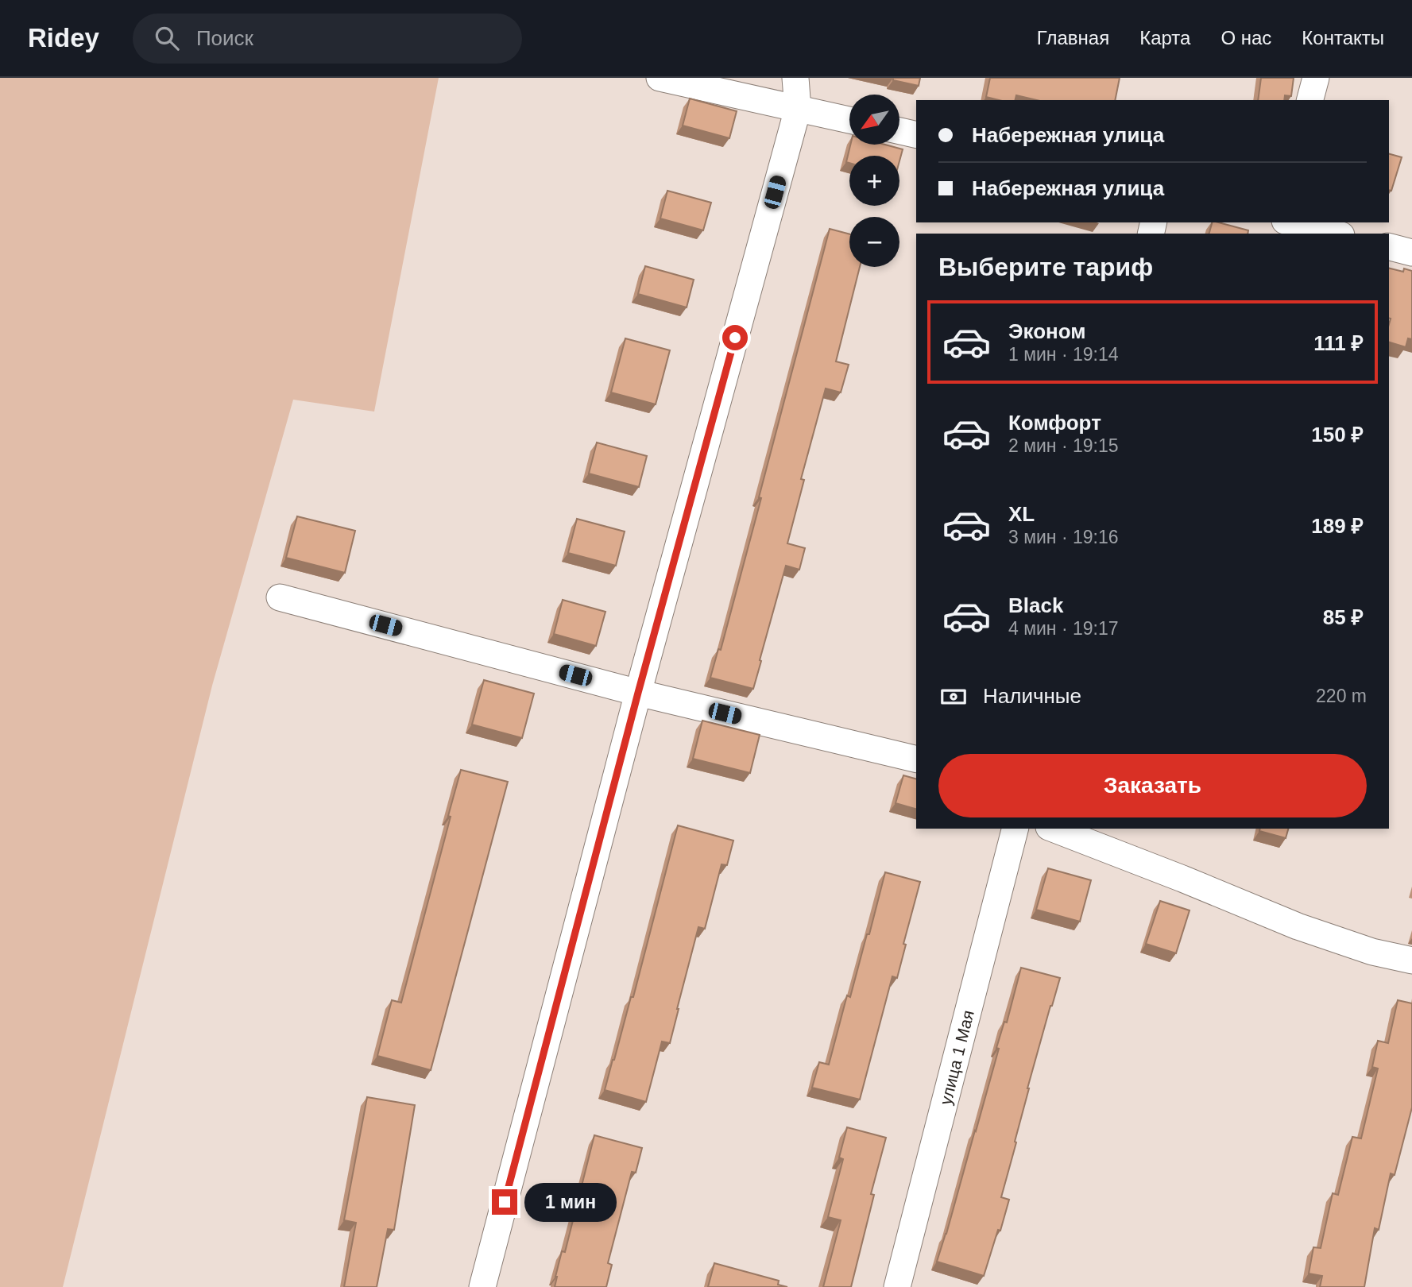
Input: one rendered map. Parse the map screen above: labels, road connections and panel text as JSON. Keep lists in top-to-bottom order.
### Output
{
  "streets": {
    "street": ["улица 1 Мая"]
  },
  "north": "bottom left",
  "page": {
    "header": "Ridey",
    "search": "Поиск",
    "nav": [
      "Главная",
      "Карта",
      "О нас",
      "Контакты"
    ],
    "map_buttons": ["+", "−"],
    "banner": ["Набережная улица", "Набережная улица"],
    "heading": "Выберите тариф",
    "list": [
      {
        "name": "Эконом",
        "note": "1 мин · 19:14",
        "value": "111 ₽"
      },
      {
        "name": "Комфорт",
        "note": "2 мин · 19:15",
        "value": "150 ₽"
      },
      {
        "name": "XL",
        "note": "3 мин · 19:16",
        "value": "189 ₽"
      },
      {
        "name": "Black",
        "note": "4 мин · 19:17",
        "value": "85 ₽"
      }
    ],
    "pay": ["Наличные", "220 m"],
    "buttons": "Заказать",
    "bubble": "1 мин"
  }
}
